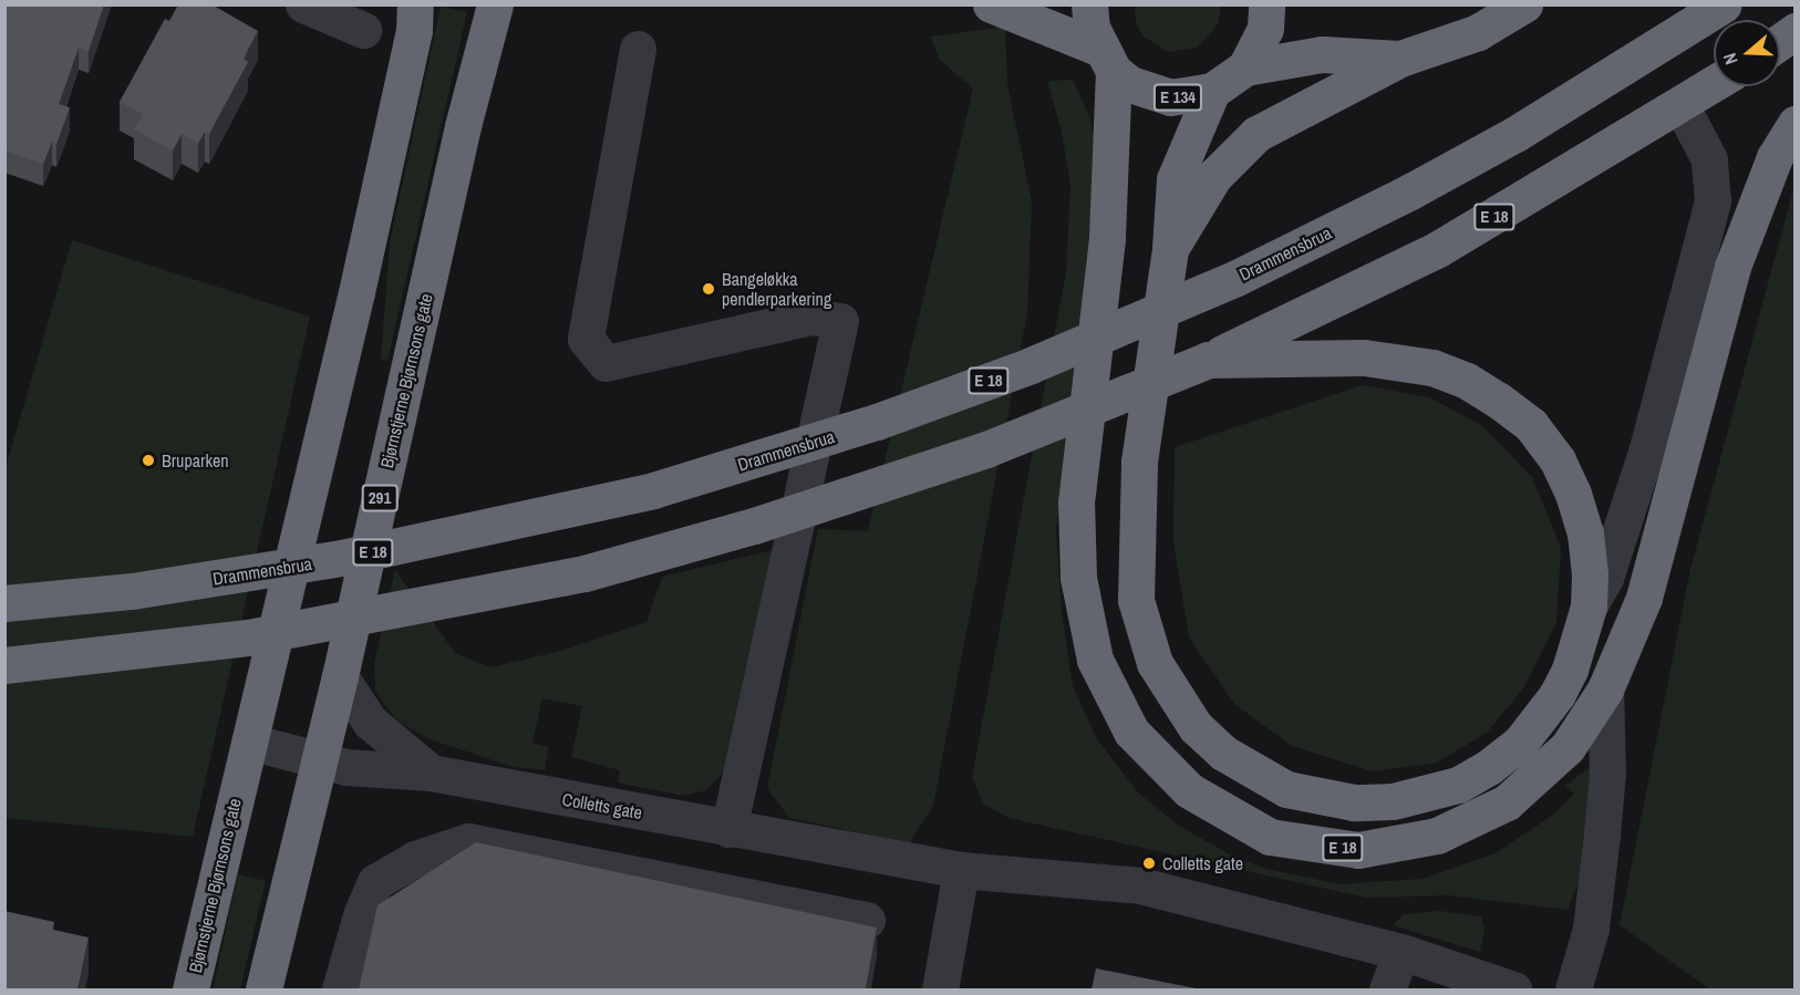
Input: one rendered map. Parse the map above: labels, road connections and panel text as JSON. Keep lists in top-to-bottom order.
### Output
{
  "streets": {
    "highway": [
      "E 134",
      "E 18",
      "Drammensbrua",
      "Bjørnstjerne Bjørnsons gate",
      "291"
    ],
    "street": ["Colletts gate"]
  },
  "crossings": [
    ["E 134", "E 18"],
    ["Bjørnstjerne Bjørnsons gate", "Colletts gate"]
  ],
  "places": ["Bangeløkka pendlerparkering", "Bruparken", "Colletts gate"],
  "north": "left"
}
